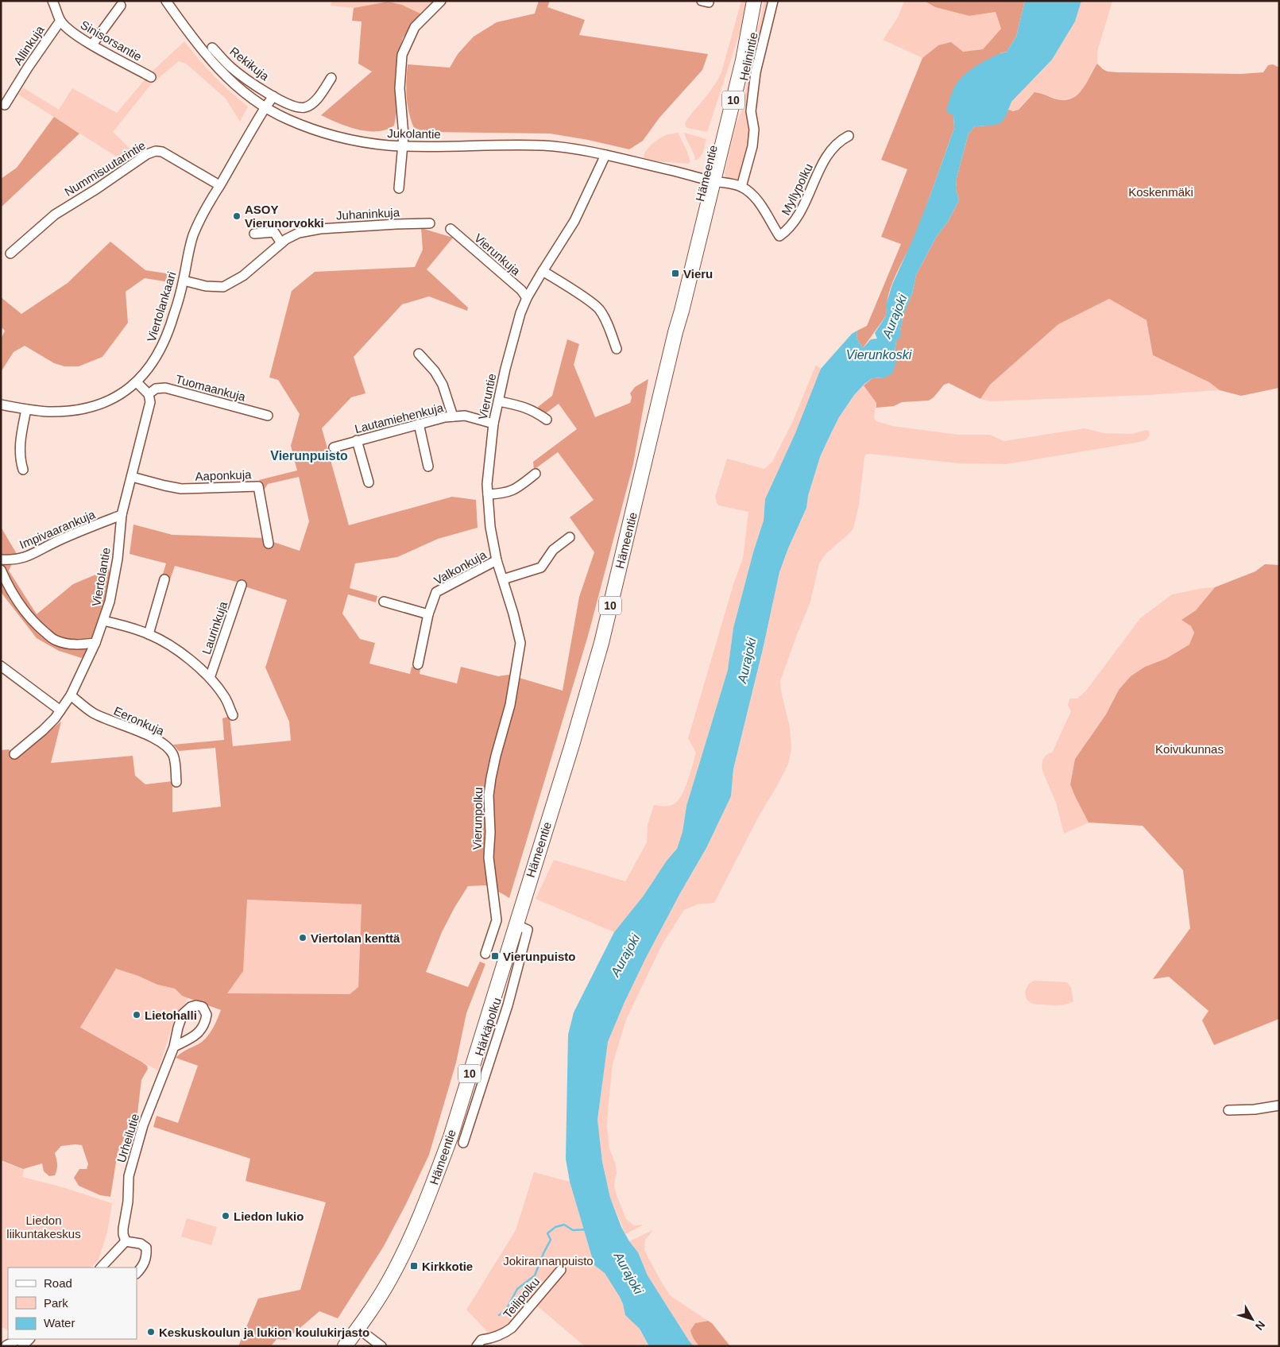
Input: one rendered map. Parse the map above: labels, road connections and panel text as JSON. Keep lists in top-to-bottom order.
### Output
{
  "streets": {
    "highway": ["10", "Hämeentie"],
    "street": [
      "Sinisorsantie",
      "Allinkuja",
      "Helinintie",
      "Rekikuja",
      "Jukolantie",
      "Nummisuutarintie",
      "Myllypolku",
      "Juhaninkuja",
      "Vierunkuja",
      "Viertolankaari",
      "Tuomaankuja",
      "Vieruntie",
      "Lautamiehenkuja",
      "Aaponkuja",
      "Impivaarankuja",
      "Valkonkuja",
      "Viertolantie",
      "Laurinkuja",
      "Eeronkuja",
      "Vierunpolku",
      "Härkäpolku",
      "Urheilutie",
      "Teilipolku"
    ]
  },
  "crossings": [
    ["Sinisorsantie", "Allinkuja"],
    ["Helinintie", "Myllypolku"],
    ["Rekikuja", "Jukolantie"],
    ["Rekikuja", "Viertolankaari"],
    ["Jukolantie", "Hämeentie"],
    ["Jukolantie", "Myllypolku"],
    ["Jukolantie", "Viertolankaari"],
    ["Jukolantie", "Vieruntie"],
    ["Nummisuutarintie", "Viertolankaari"],
    ["Hämeentie", "Myllypolku"],
    ["Hämeentie", "Härkäpolku"],
    ["Juhaninkuja", "Viertolankaari"],
    ["Vierunkuja", "Vieruntie"],
    ["Tuomaankuja", "Viertolantie"],
    ["Vieruntie", "Lautamiehenkuja"],
    ["Vieruntie", "Valkonkuja"],
    ["Vieruntie", "Vierunpolku"],
    ["Aaponkuja", "Viertolantie"],
    ["Impivaarankuja", "Viertolantie"],
    ["Viertolantie", "Eeronkuja"]
  ],
  "districts": ["Vierunpuisto"],
  "water": ["Aurajoki", "Vierunkoski"],
  "parks": [
    "Koskenmäki",
    "Koivukunnas",
    "Liedon liikuntakeskus",
    "Jokirannanpuisto"
  ],
  "places": {
    "other": [
      "ASOY Vierunorvokki",
      "Viertolan kenttä",
      "Lietohalli",
      "Liedon lukio",
      "Keskuskoulun ja lukion koulukirjasto"
    ],
    "transit": ["Vieru", "Vierunpuisto", "Kirkkotie"]
  },
  "legend": ["Road", "Park", "Water"],
  "north": "bottom right"
}
